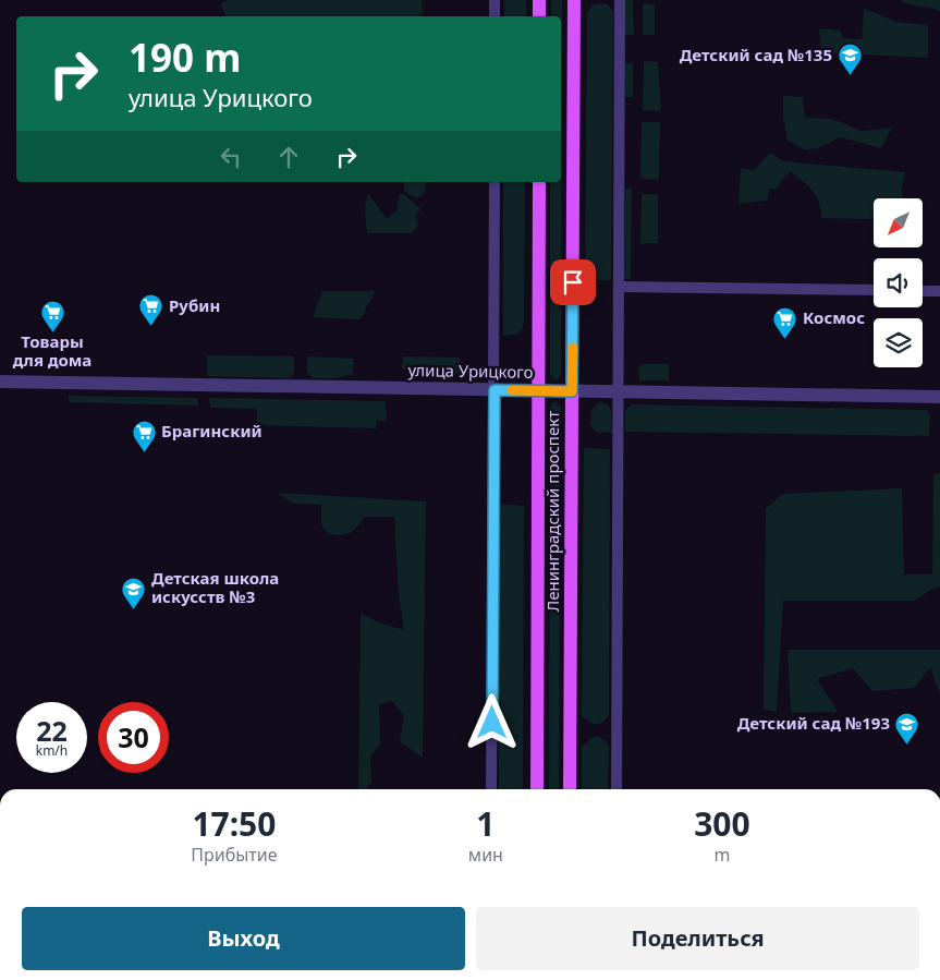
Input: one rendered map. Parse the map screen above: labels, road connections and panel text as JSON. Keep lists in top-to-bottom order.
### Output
{
  "streets": {
    "main road": ["Ленинградский проспект"],
    "street": ["улица Урицкого"]
  },
  "crossings": [
    ["улица Урицкого", "Ленинградский проспект"]
  ],
  "places": {
    "school or university": ["Детский сад №135", "Детская школа искусств №3", "Детский сад №193"],
    "supermarket": [
      "Рубин",
      "Товары для дома",
      "Космос",
      "Брагинский"
    ]
  },
  "north": "bottom left",
  "page": {
    "turn": ["190 m", "улица Урицкого"],
    "speed": "22 km/h",
    "limit": "30",
    "eta": [
      "17:50",
      "Прибытие",
      "1",
      "мин",
      "300",
      "m"
    ],
    "buttons": ["Выход", "Поделиться"]
  }
}
